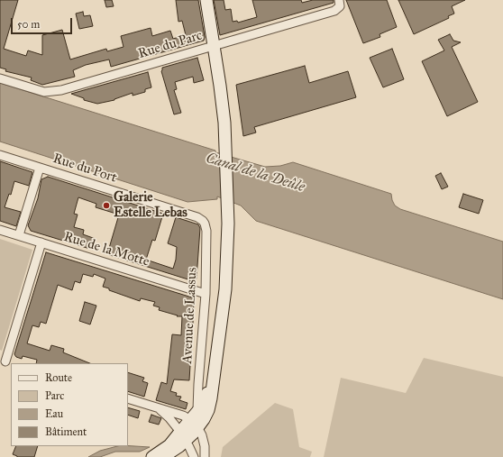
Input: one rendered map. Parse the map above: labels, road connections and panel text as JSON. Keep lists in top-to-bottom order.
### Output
{
  "streets": {
    "street": [
      "Rue du Parc",
      "Rue du Port",
      "Rue de la Motte",
      "Avenue de Lassus"
    ]
  },
  "crossings": [
    ["Rue du Port", "Avenue de Lassus"],
    ["Rue de la Motte", "Avenue de Lassus"]
  ],
  "water": ["Canal de la Deûle"],
  "places": ["Galerie Estelle Lebas"],
  "legend": [
    "Route",
    "Parc",
    "Eau",
    "Bâtiment"
  ],
  "scale_bar": "50 m"
}
